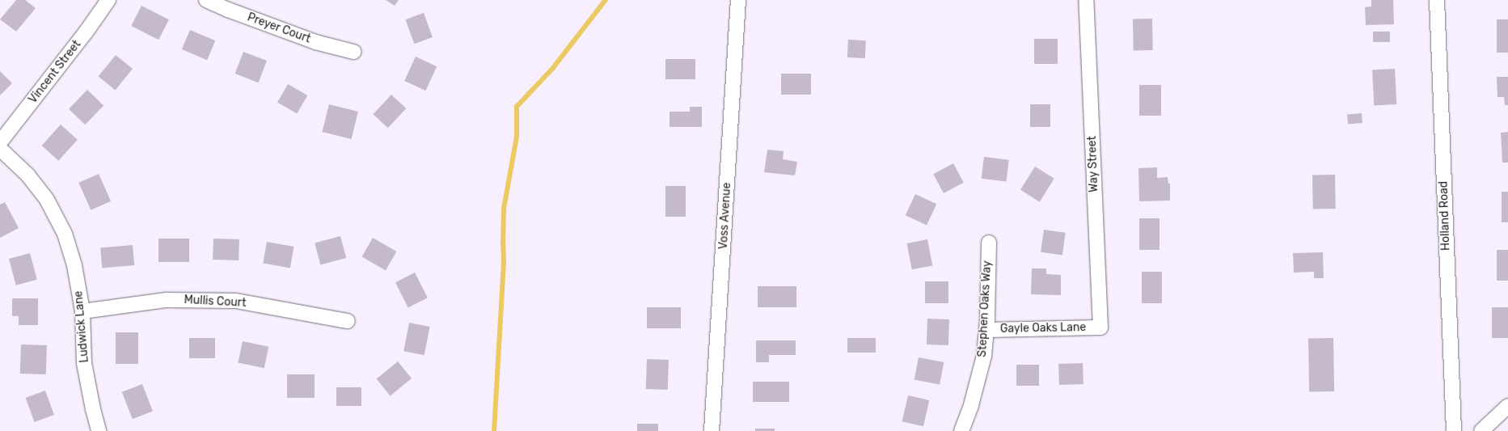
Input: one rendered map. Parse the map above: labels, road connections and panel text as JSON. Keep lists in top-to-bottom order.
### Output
{
  "streets": {
    "street": [
      "Preyer Court",
      "Vincent Street",
      "Way Street",
      "Voss Avenue",
      "Holland Road",
      "Mullis Court",
      "Stephen Oaks Way",
      "Ludwick Lane",
      "Gayle Oaks Lane"
    ]
  },
  "crossings": [
    ["Way Street", "Gayle Oaks Lane"],
    ["Mullis Court", "Ludwick Lane"],
    ["Stephen Oaks Way", "Gayle Oaks Lane"]
  ]
}
